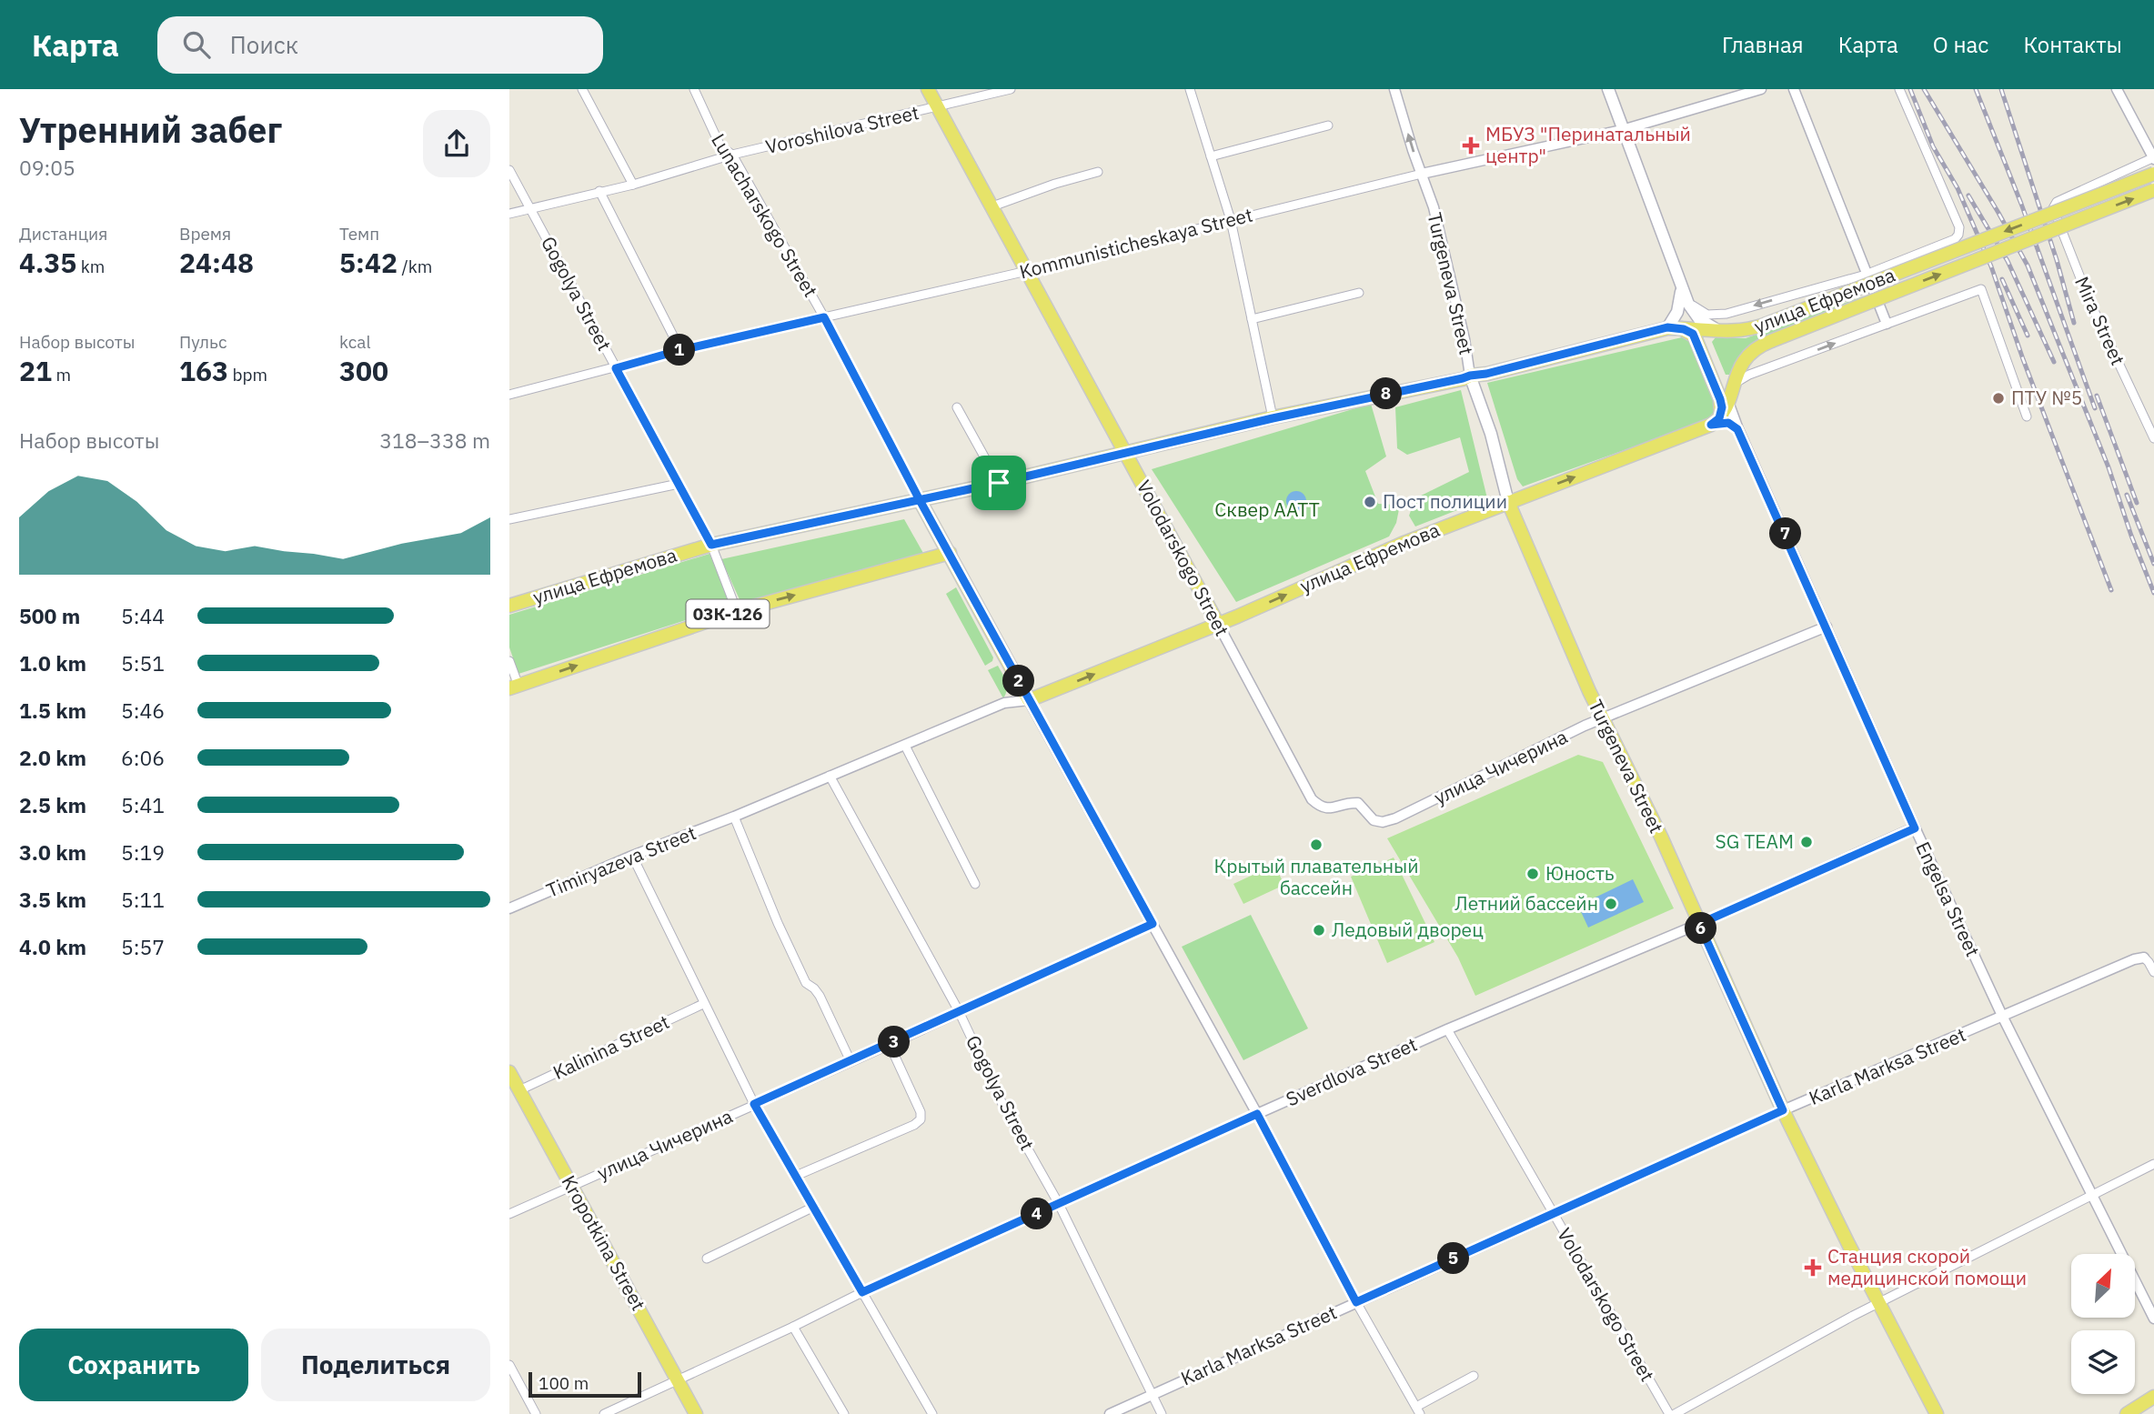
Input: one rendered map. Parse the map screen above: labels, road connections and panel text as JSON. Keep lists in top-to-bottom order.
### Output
{
  "streets": {
    "main road": [
      "Lunacharskogo Street",
      "Turgeneva Street",
      "улица Ефремова",
      "Volodarskogo Street",
      "03К-126",
      "Kropotkina Street"
    ],
    "street": [
      "Voroshilova Street",
      "Kommunisticheskaya Street",
      "Gogolya Street",
      "Mira Street",
      "улица Чичерина",
      "Timiryazeva Street",
      "Engelsa Street",
      "Kalinina Street",
      "Karla Marksa Street",
      "Sverdlova Street"
    ]
  },
  "crossings": [
    ["Voroshilova Street", "Lunacharskogo Street"],
    ["Voroshilova Street", "Gogolya Street"],
    ["Voroshilova Street", "Volodarskogo Street"],
    ["Lunacharskogo Street", "Kommunisticheskaya Street"],
    ["Lunacharskogo Street", "улица Ефремова"],
    ["Lunacharskogo Street", "03К-126"],
    ["Lunacharskogo Street", "улица Чичерина"],
    ["Lunacharskogo Street", "Timiryazeva Street"],
    ["Lunacharskogo Street", "Karla Marksa Street"],
    ["Lunacharskogo Street", "Sverdlova Street"],
    ["Kommunisticheskaya Street", "Turgeneva Street"],
    ["Kommunisticheskaya Street", "Gogolya Street"],
    ["Kommunisticheskaya Street", "Volodarskogo Street"],
    ["Turgeneva Street", "улица Ефремова"],
    ["Turgeneva Street", "улица Чичерина"],
    ["Turgeneva Street", "Karla Marksa Street"],
    ["Turgeneva Street", "Sverdlova Street"],
    ["Gogolya Street", "улица Ефремова"],
    ["Gogolya Street", "03К-126"],
    ["Gogolya Street", "улица Чичерина"],
    ["Gogolya Street", "Timiryazeva Street"],
    ["Gogolya Street", "Karla Marksa Street"],
    ["Gogolya Street", "Sverdlova Street"],
    ["улица Ефремова", "Volodarskogo Street"],
    ["улица Ефремова", "Timiryazeva Street"],
    ["улица Ефремова", "Engelsa Street"],
    ["Volodarskogo Street", "улица Чичерина"],
    ["Volodarskogo Street", "Karla Marksa Street"],
    ["Volodarskogo Street", "Sverdlova Street"],
    ["улица Чичерина", "Engelsa Street"],
    ["улица Чичерина", "Kropotkina Street"],
    ["Engelsa Street", "Karla Marksa Street"],
    ["Engelsa Street", "Sverdlova Street"],
    ["Kalinina Street", "Kropotkina Street"],
    ["Sverdlova Street", "Kropotkina Street"]
  ],
  "parks": ["Сквер ААТТ"],
  "places": {
    "health": ["МБУЗ \"Перинатальный центр\"", "Станция скорой медицинской помощи"],
    "other": [
      "ПТУ №5",
      "Пост полиции",
      "SG TEAM",
      "Крытый плавательный бассейн",
      "Юность",
      "Летний бассейн",
      "Ледовый дворец"
    ]
  },
  "scale_bar": "100 m",
  "north": "top right",
  "page": {
    "header": "Карта",
    "search": "Поиск",
    "nav": [
      "Главная",
      "Карта",
      "О нас",
      "Контакты"
    ],
    "heading": ["Утренний забег", "09:05"],
    "stats": [
      ["Дистанция", "4.35 km"],
      ["Время", "24:48"],
      ["Темп", "5:42 /km"],
      ["Набор высоты", "21 m"],
      ["Пульс", "163 bpm"],
      ["kcal", "300"]
    ],
    "pins": [
      "1",
      "8",
      "7",
      "2",
      "6",
      "3",
      "4",
      "5"
    ],
    "chart": ["Набор высоты", "318–338 m"],
    "list": [
      {
        "name": "500 m",
        "note": "5:44"
      },
      {
        "name": "1.0 km",
        "note": "5:51"
      },
      {
        "name": "1.5 km",
        "note": "5:46"
      },
      {
        "name": "2.0 km",
        "note": "6:06"
      },
      {
        "name": "2.5 km",
        "note": "5:41"
      },
      {
        "name": "3.0 km",
        "note": "5:19"
      },
      {
        "name": "3.5 km",
        "note": "5:11"
      },
      {
        "name": "4.0 km",
        "note": "5:57"
      }
    ],
    "buttons": ["Сохранить", "Поделиться"],
    "scale": "100 m"
  }
}
